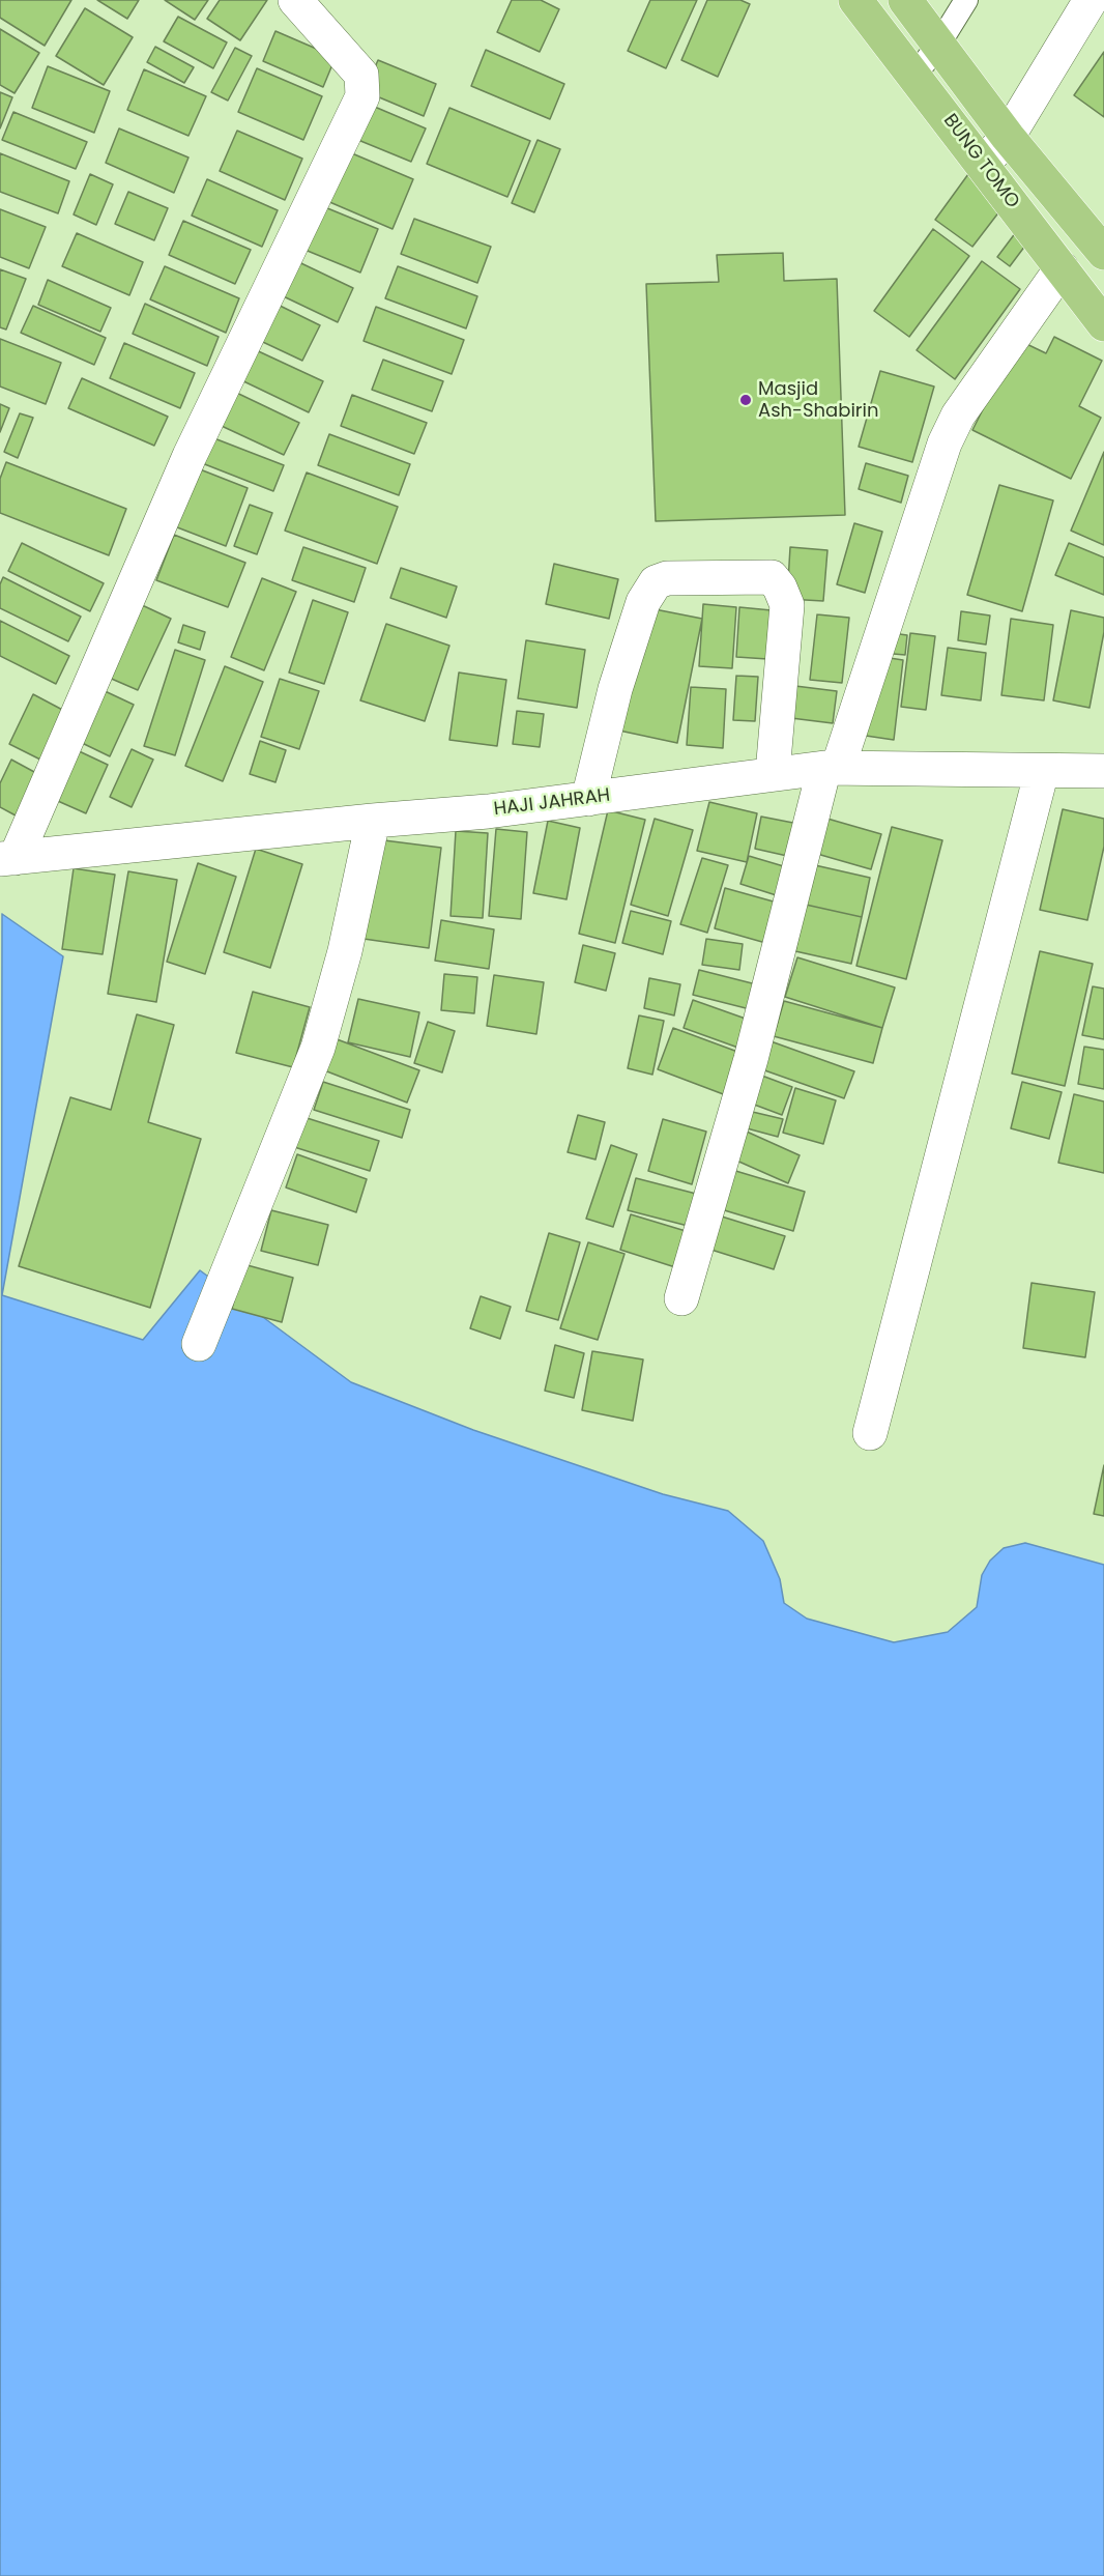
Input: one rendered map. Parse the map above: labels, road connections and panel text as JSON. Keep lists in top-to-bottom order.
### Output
{
  "streets": {
    "main road": ["BUNG TOMO"],
    "street": ["HAJI JAHRAH"]
  },
  "places": ["Masjid Ash-Shabirin"]
}
